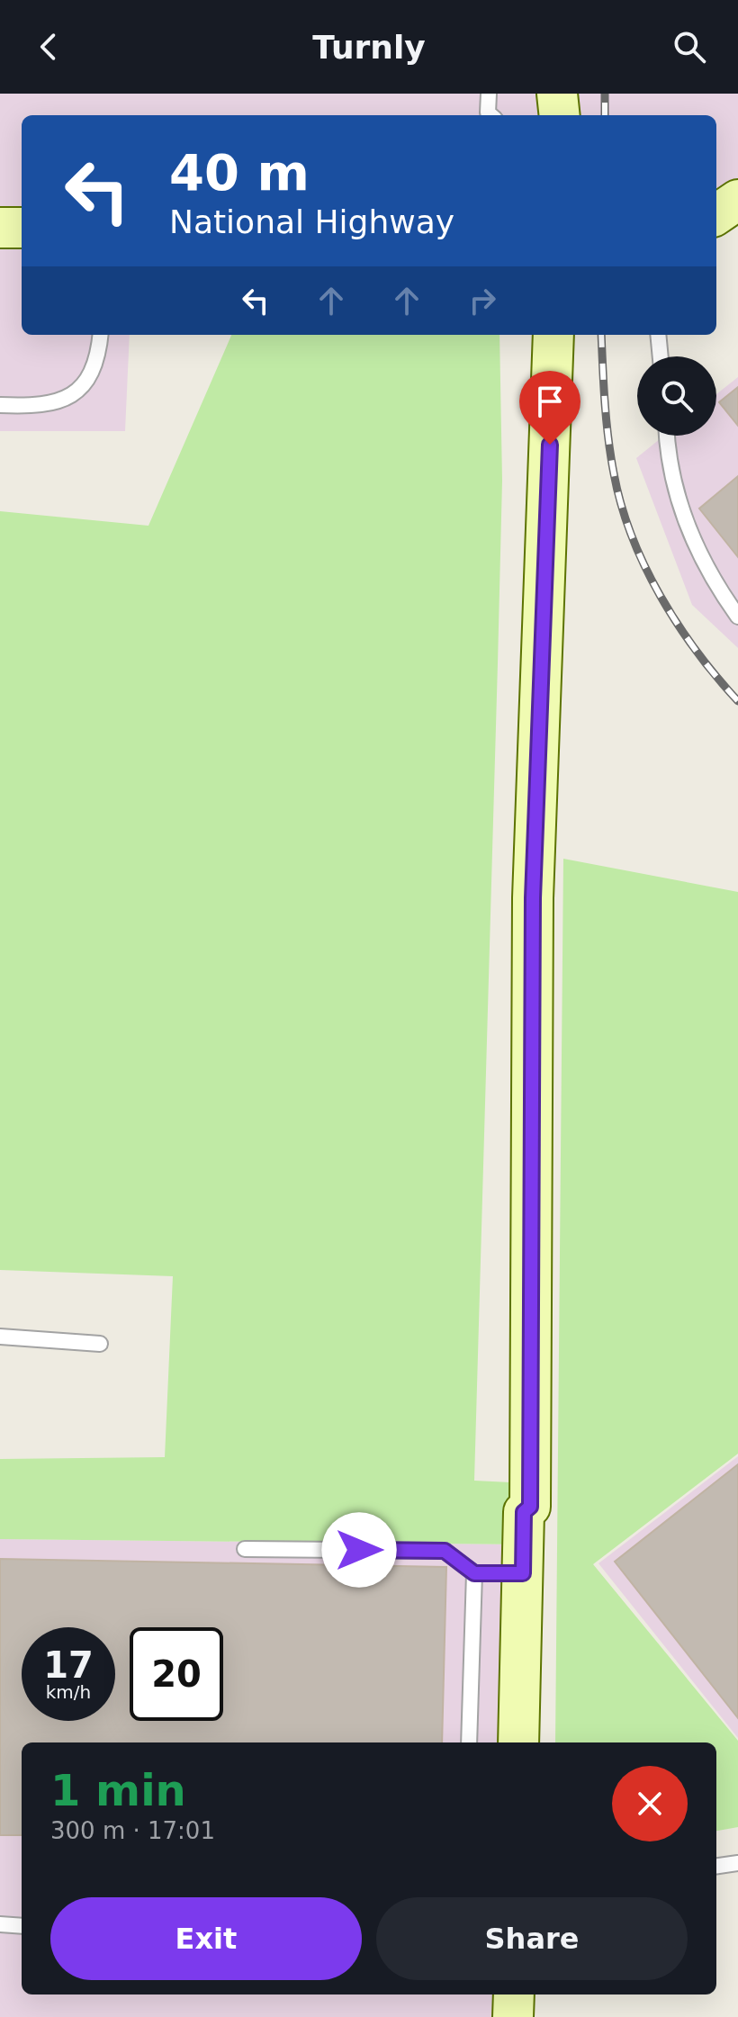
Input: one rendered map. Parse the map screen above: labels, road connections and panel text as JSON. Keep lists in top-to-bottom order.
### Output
{
  "page": {
    "header": "Turnly",
    "turn": ["40 m", "National Highway"],
    "speed": "17 km/h",
    "limit": "20",
    "heading": ["1 min", "300 m · 17:01"],
    "buttons": ["Exit", "Share"]
  }
}
